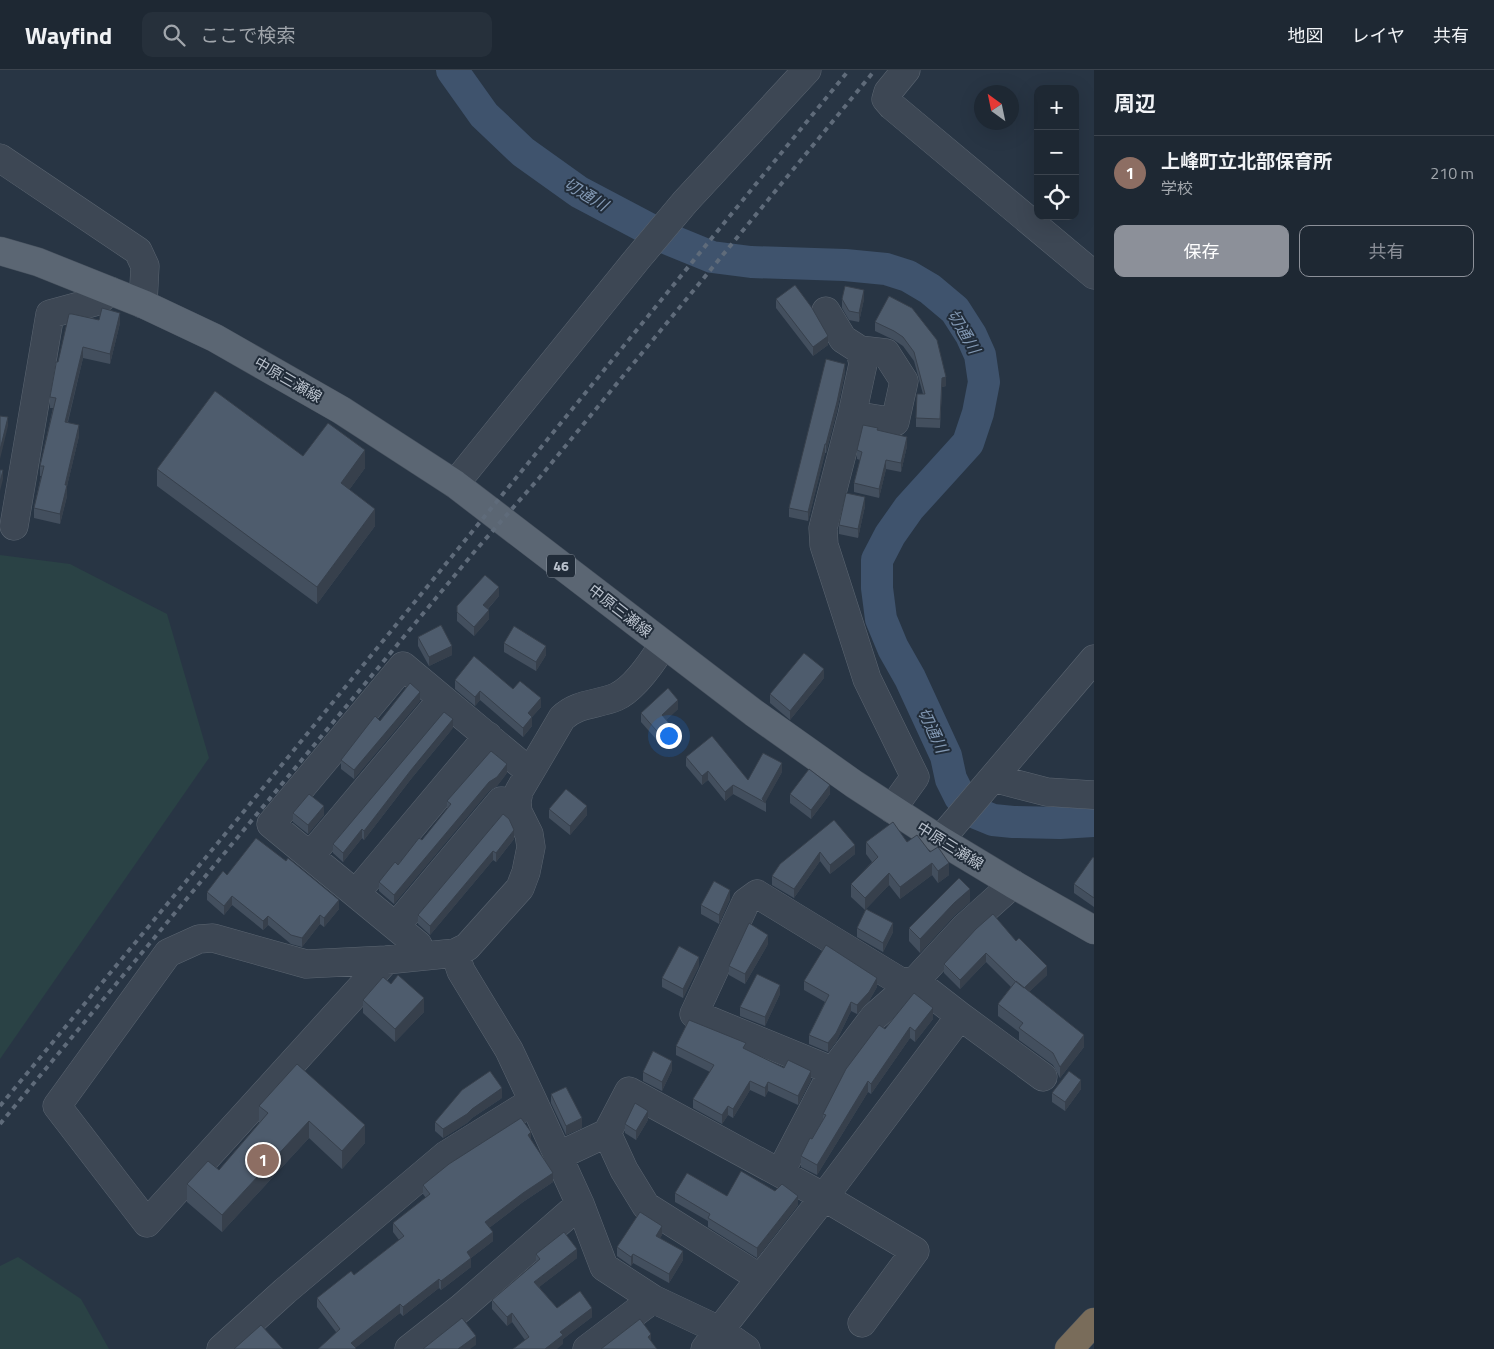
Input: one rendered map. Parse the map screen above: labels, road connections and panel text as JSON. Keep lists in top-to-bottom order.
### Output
{
  "streets": {
    "main road": ["中原三瀬線", "46"]
  },
  "water": ["切通川"],
  "north": "top left",
  "page": {
    "header": "Wayfind",
    "search": "ここで検索",
    "nav": ["地図", "レイヤ", "共有"],
    "heading": "周辺",
    "map_buttons": ["+", "−"],
    "list": [
      {
        "mark": "1",
        "name": "上峰町立北部保育所",
        "note": "学校",
        "value": "210 m"
      }
    ],
    "buttons": ["保存", "共有"],
    "pins": "1"
  }
}
